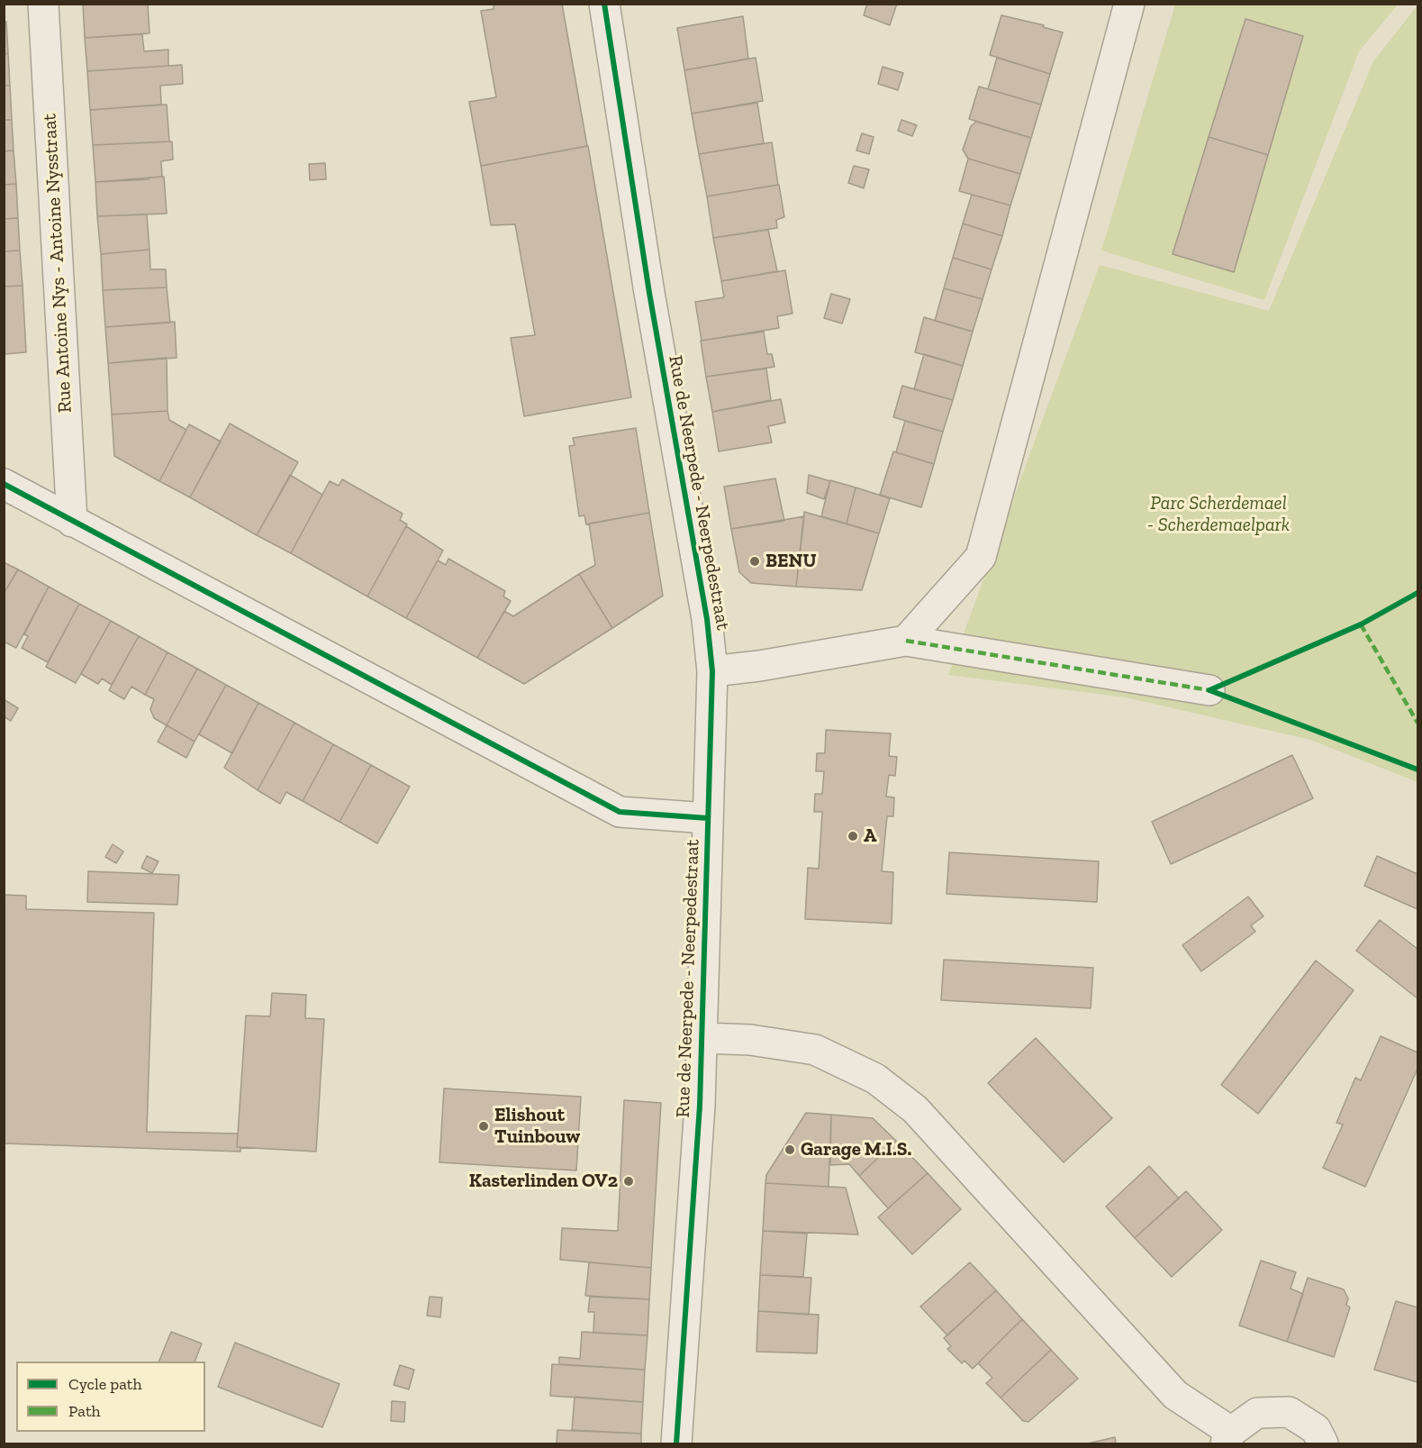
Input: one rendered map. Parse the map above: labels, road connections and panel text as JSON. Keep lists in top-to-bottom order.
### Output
{
  "streets": {
    "street": ["Rue Antoine Nys - Antoine Nysstraat", "Rue de Neerpede - Neerpedestraat"]
  },
  "parks": ["Parc Scherdemael - Scherdemaelpark"],
  "places": [
    "BENU",
    "A",
    "Elishout Tuinbouw",
    "Garage M.I.S.",
    "Kasterlinden OV2"
  ],
  "legend": ["Cycle path", "Path"]
}
